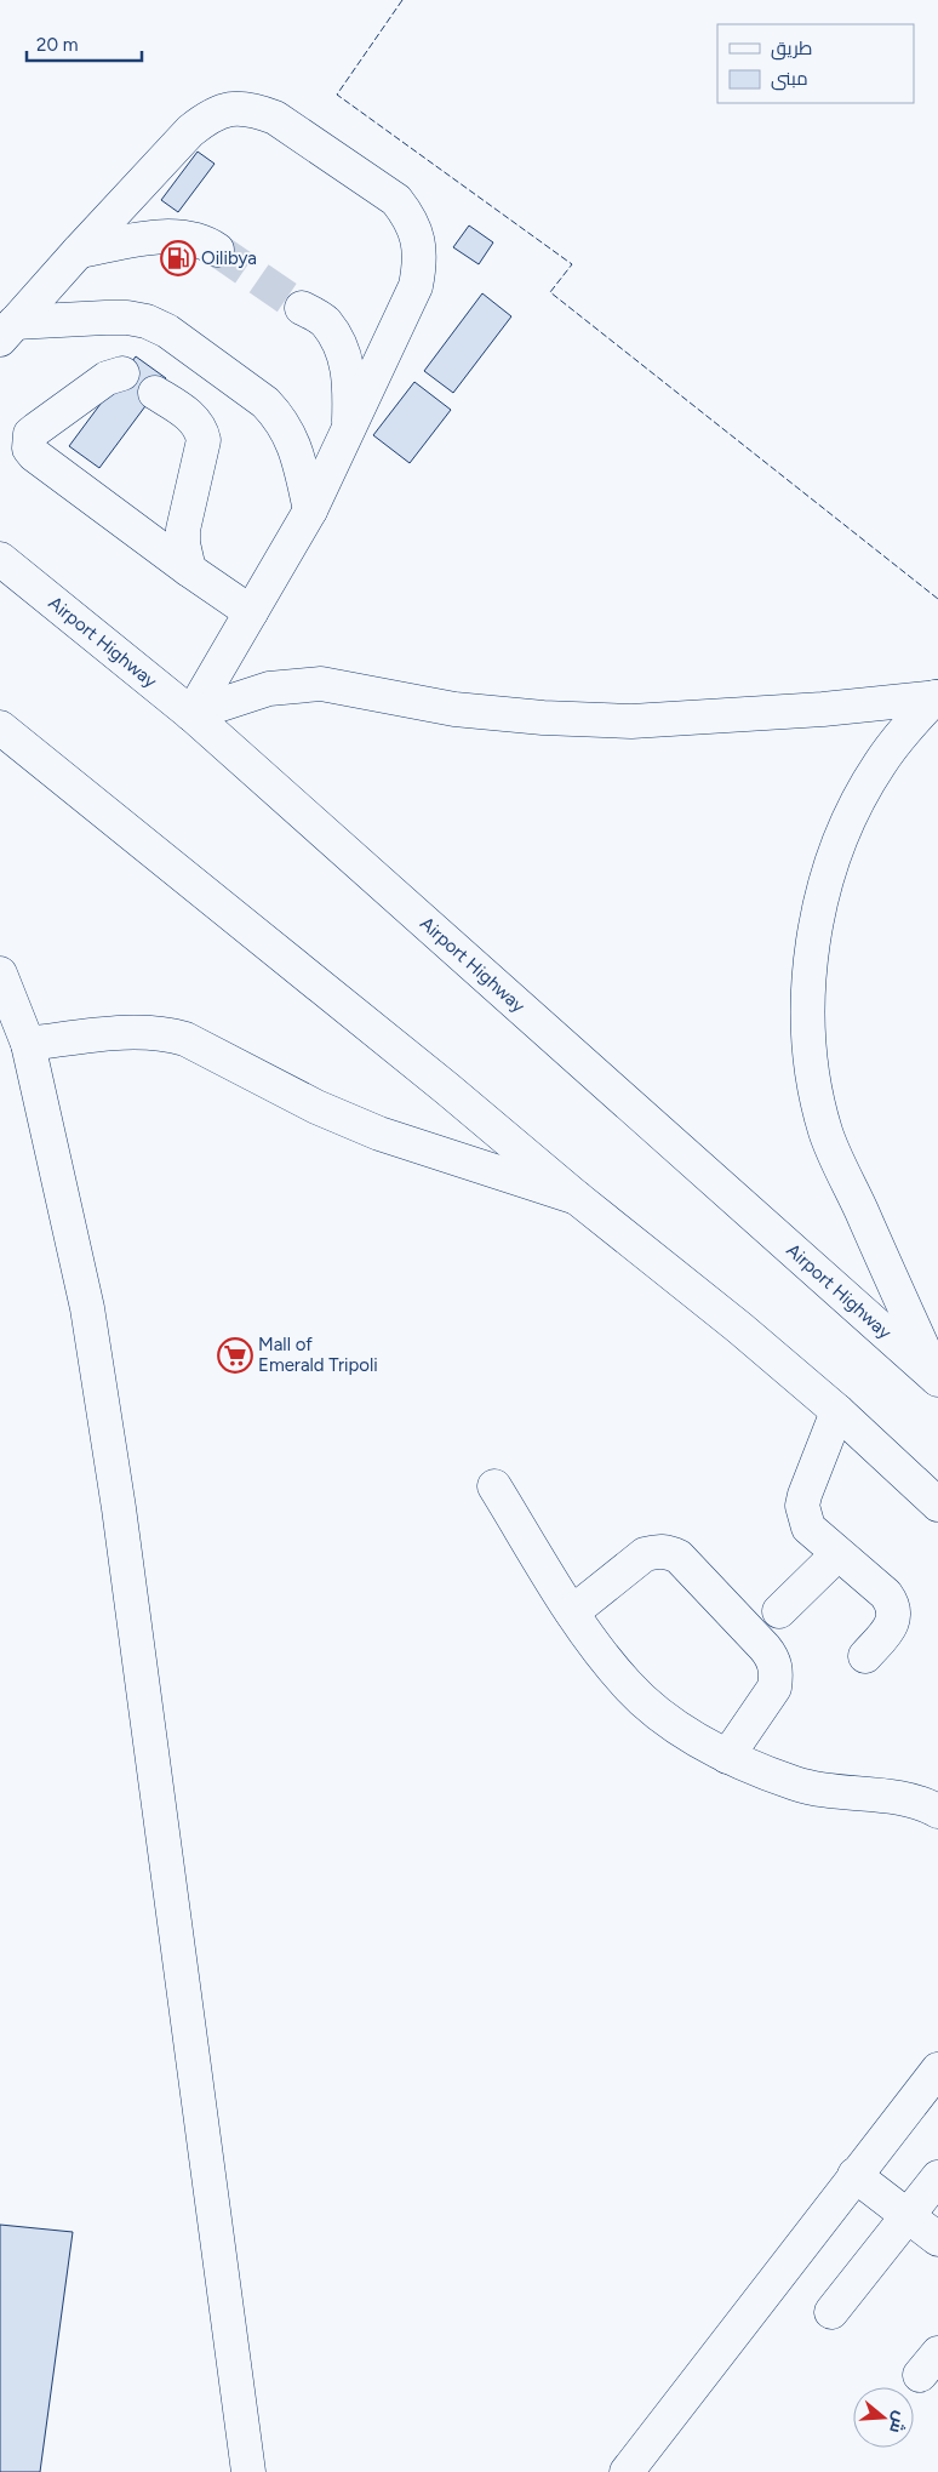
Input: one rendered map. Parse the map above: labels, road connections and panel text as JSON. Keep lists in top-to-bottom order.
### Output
{
  "streets": {
    "main road": ["Airport Highway"]
  },
  "places": {
    "fuel station": ["Oilibya"],
    "supermarket": ["Mall of Emerald Tripoli"]
  },
  "legend": ["طريق", "مبنى"],
  "scale_bar": "20 m",
  "north": "right"
}
